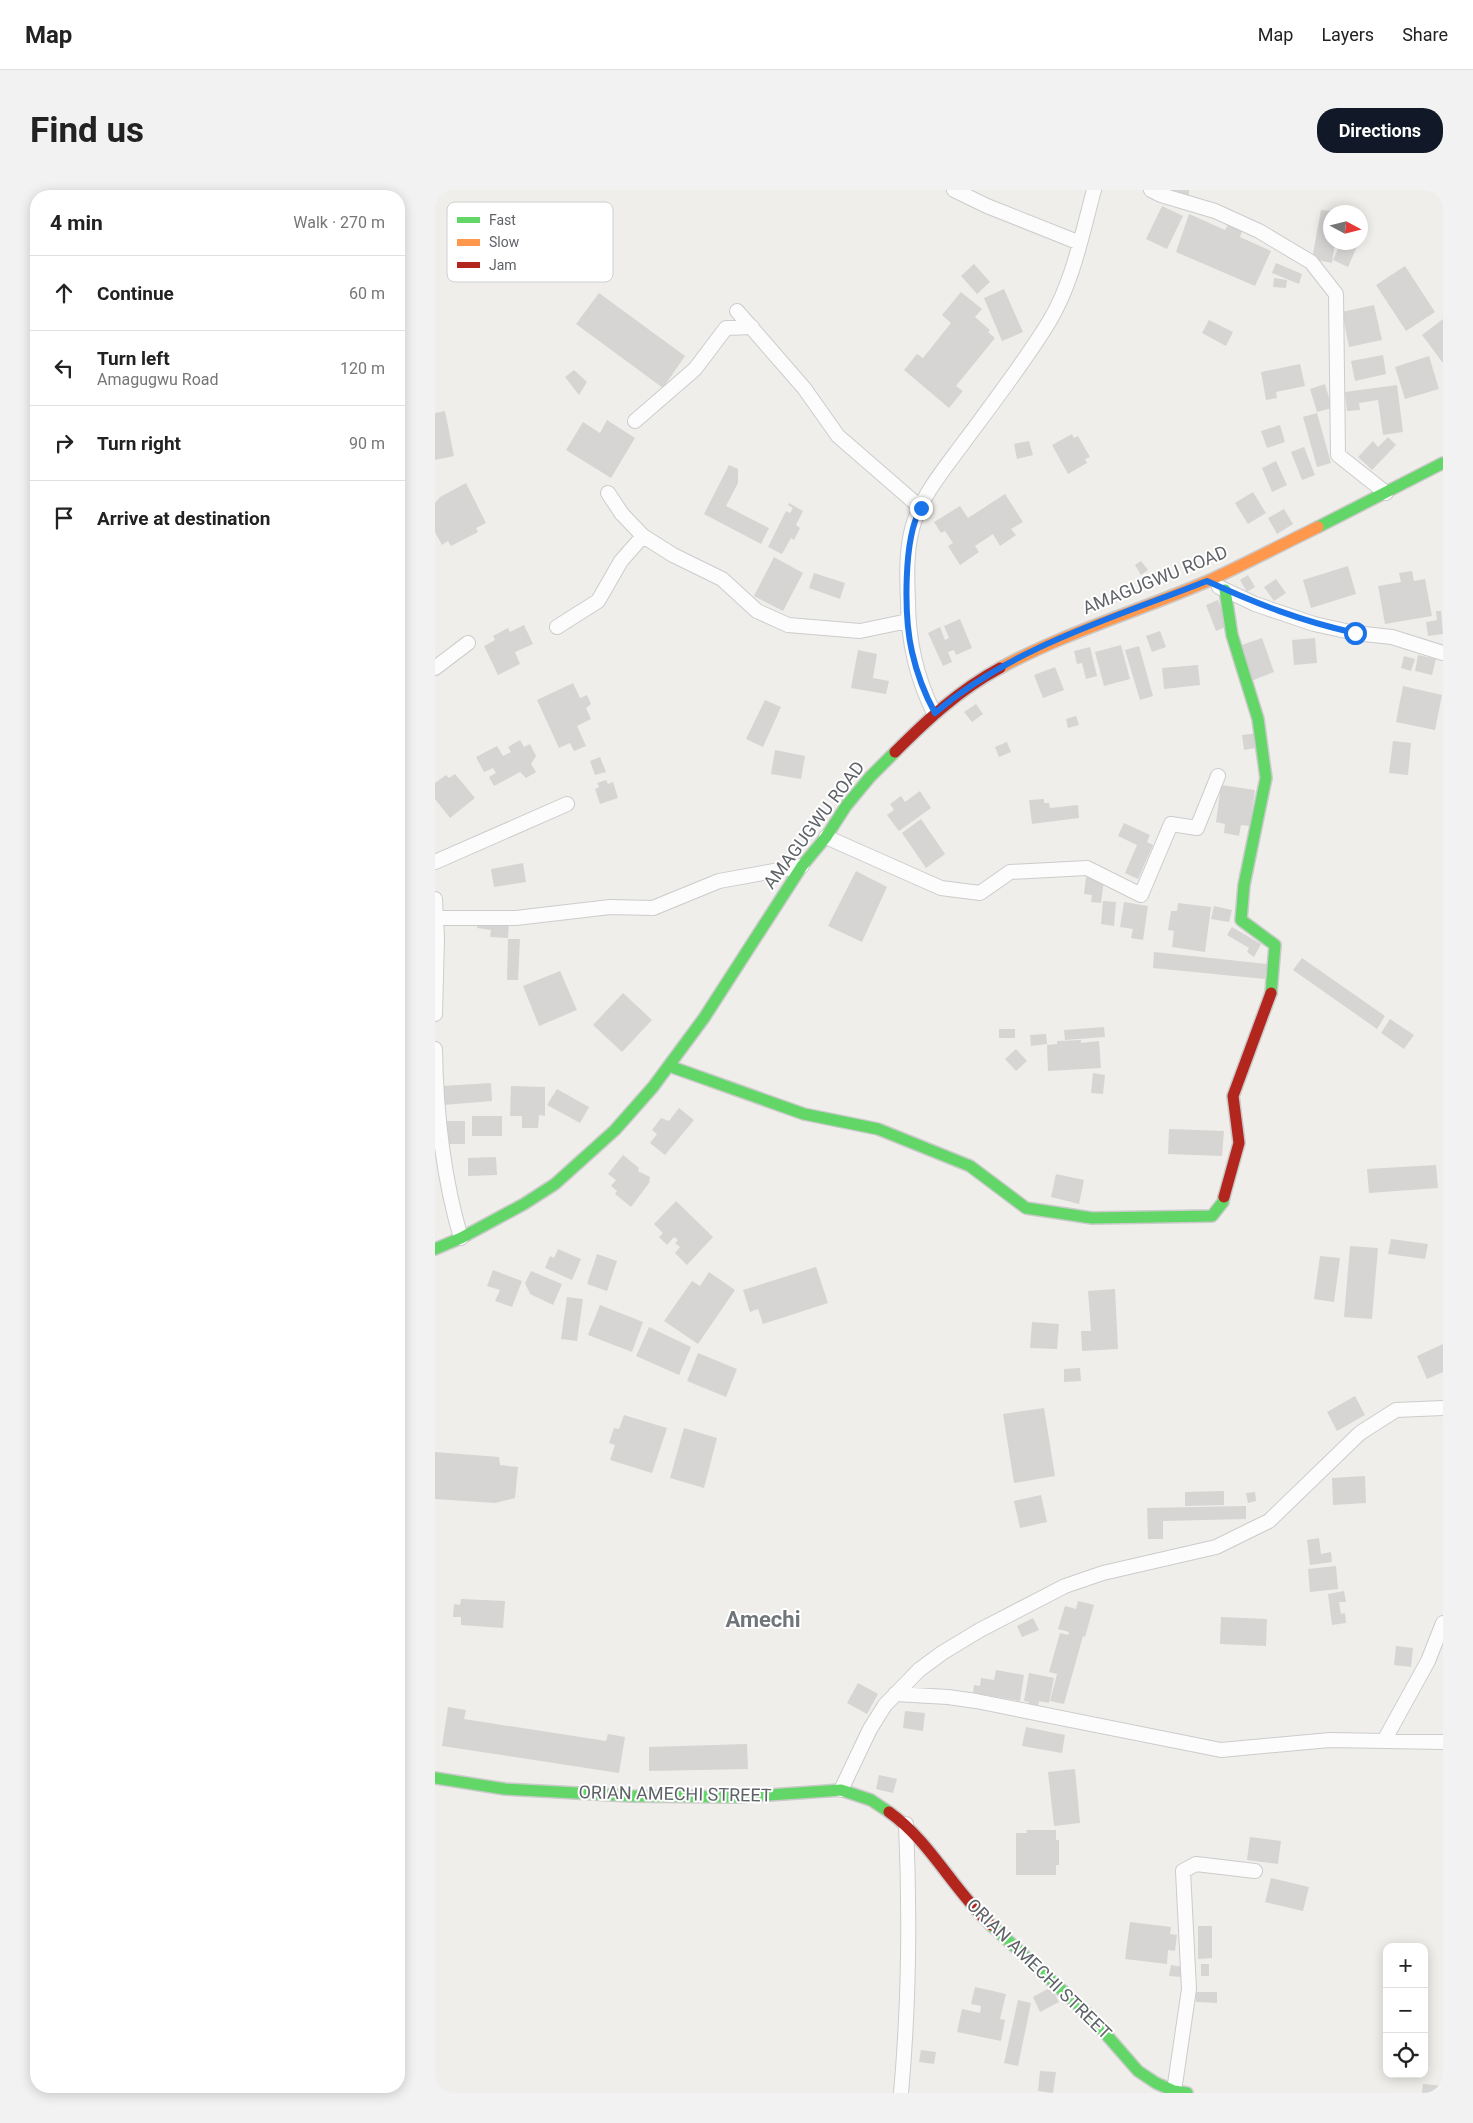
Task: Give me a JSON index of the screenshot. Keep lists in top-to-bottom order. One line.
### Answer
{"streets":{"street":["AMAGUGWU ROAD","ORIAN AMECHI STREET"]},"districts":["Amechi"],"legend":["Fast","Slow","Jam"],"north":"right","page":{"header":"Map","nav":["Map","Layers","Share"],"buttons":"Directions","title":"Find us","heading":["4 min","Walk · 270 m"],"list":[["Continue","60 m"],["Turn left","Amagugwu Road","120 m"],["Turn right","90 m"],"Arrive at destination"],"map_buttons":["+","−"]}}
